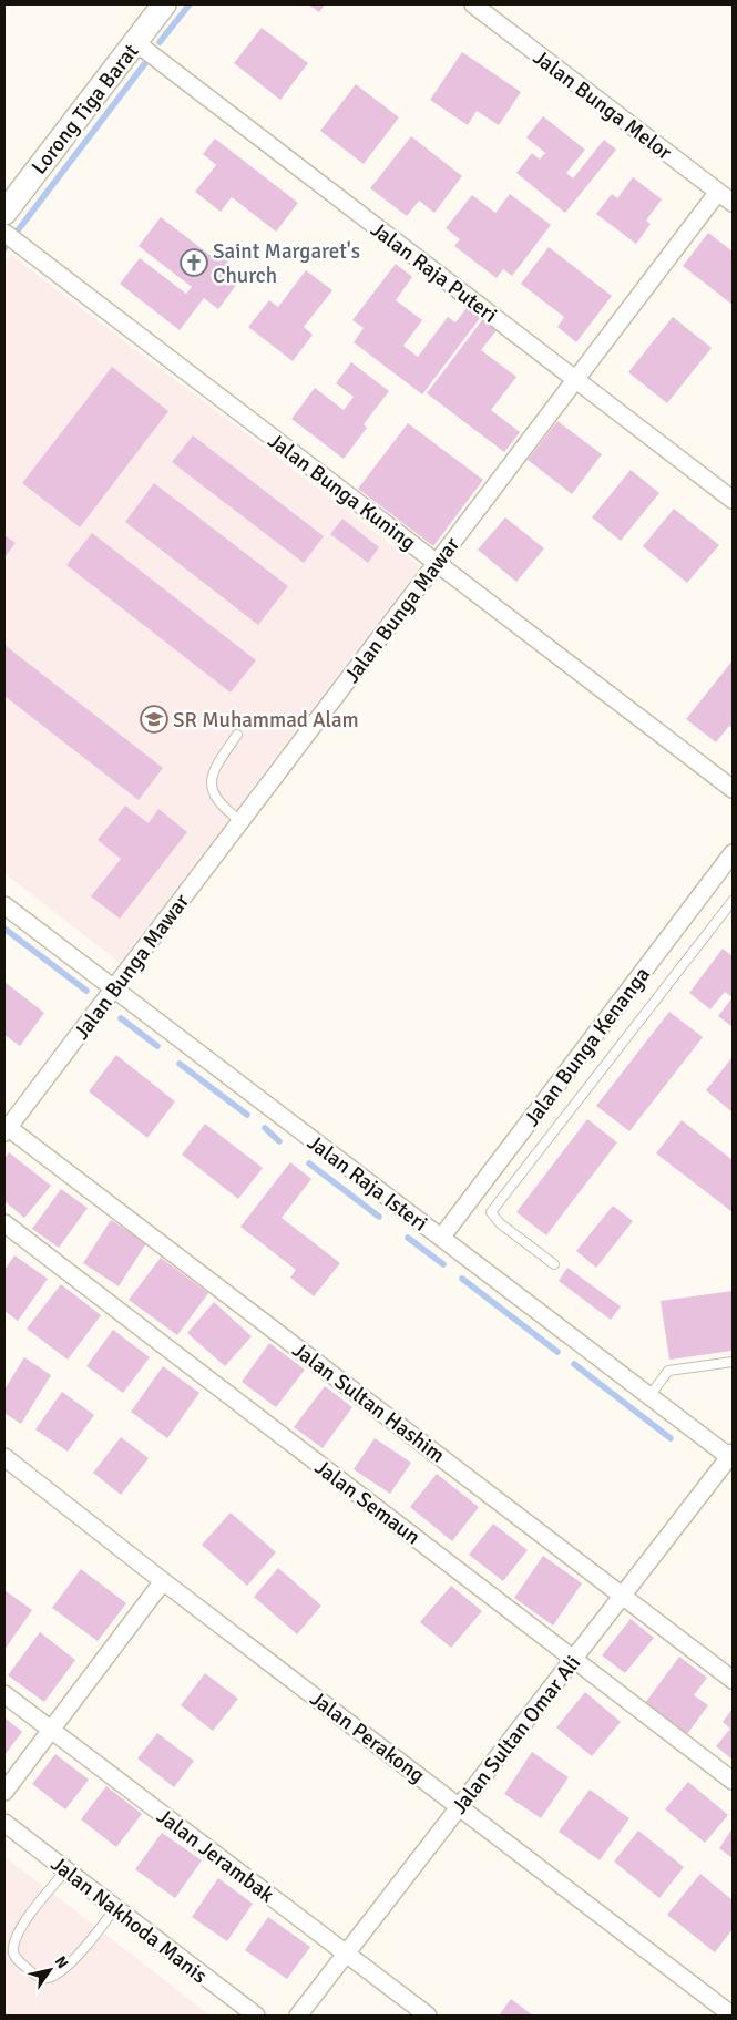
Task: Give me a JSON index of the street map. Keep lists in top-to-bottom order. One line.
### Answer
{"streets":{"main road":["Lorong Tiga Barat"],"street":["Jalan Bunga Melor","Jalan Raja Puteri","Jalan Bunga Kuning","Jalan Bunga Mawar","Jalan Bunga Kenanga","Jalan Raja Isteri","Jalan Sultan Hashim","Jalan Semaun","Jalan Sultan Omar Ali","Jalan Perakong","Jalan Jerambak","Jalan Nakhoda Manis"]},"crossings":[["Jalan Bunga Melor","Jalan Bunga Mawar"],["Lorong Tiga Barat","Jalan Raja Puteri"],["Jalan Raja Puteri","Jalan Bunga Mawar"],["Jalan Bunga Kuning","Jalan Bunga Mawar"],["Jalan Bunga Mawar","Jalan Raja Isteri"],["Jalan Bunga Mawar","Jalan Sultan Hashim"],["Jalan Bunga Kenanga","Jalan Raja Isteri"],["Jalan Raja Isteri","Jalan Sultan Omar Ali"],["Jalan Sultan Hashim","Jalan Sultan Omar Ali"],["Jalan Semaun","Jalan Sultan Omar Ali"],["Jalan Sultan Omar Ali","Jalan Perakong"],["Jalan Sultan Omar Ali","Jalan Jerambak"]],"places":{"church":["Saint Margaret's Church"],"school or university":["SR Muhammad Alam"]},"north":"top right"}
